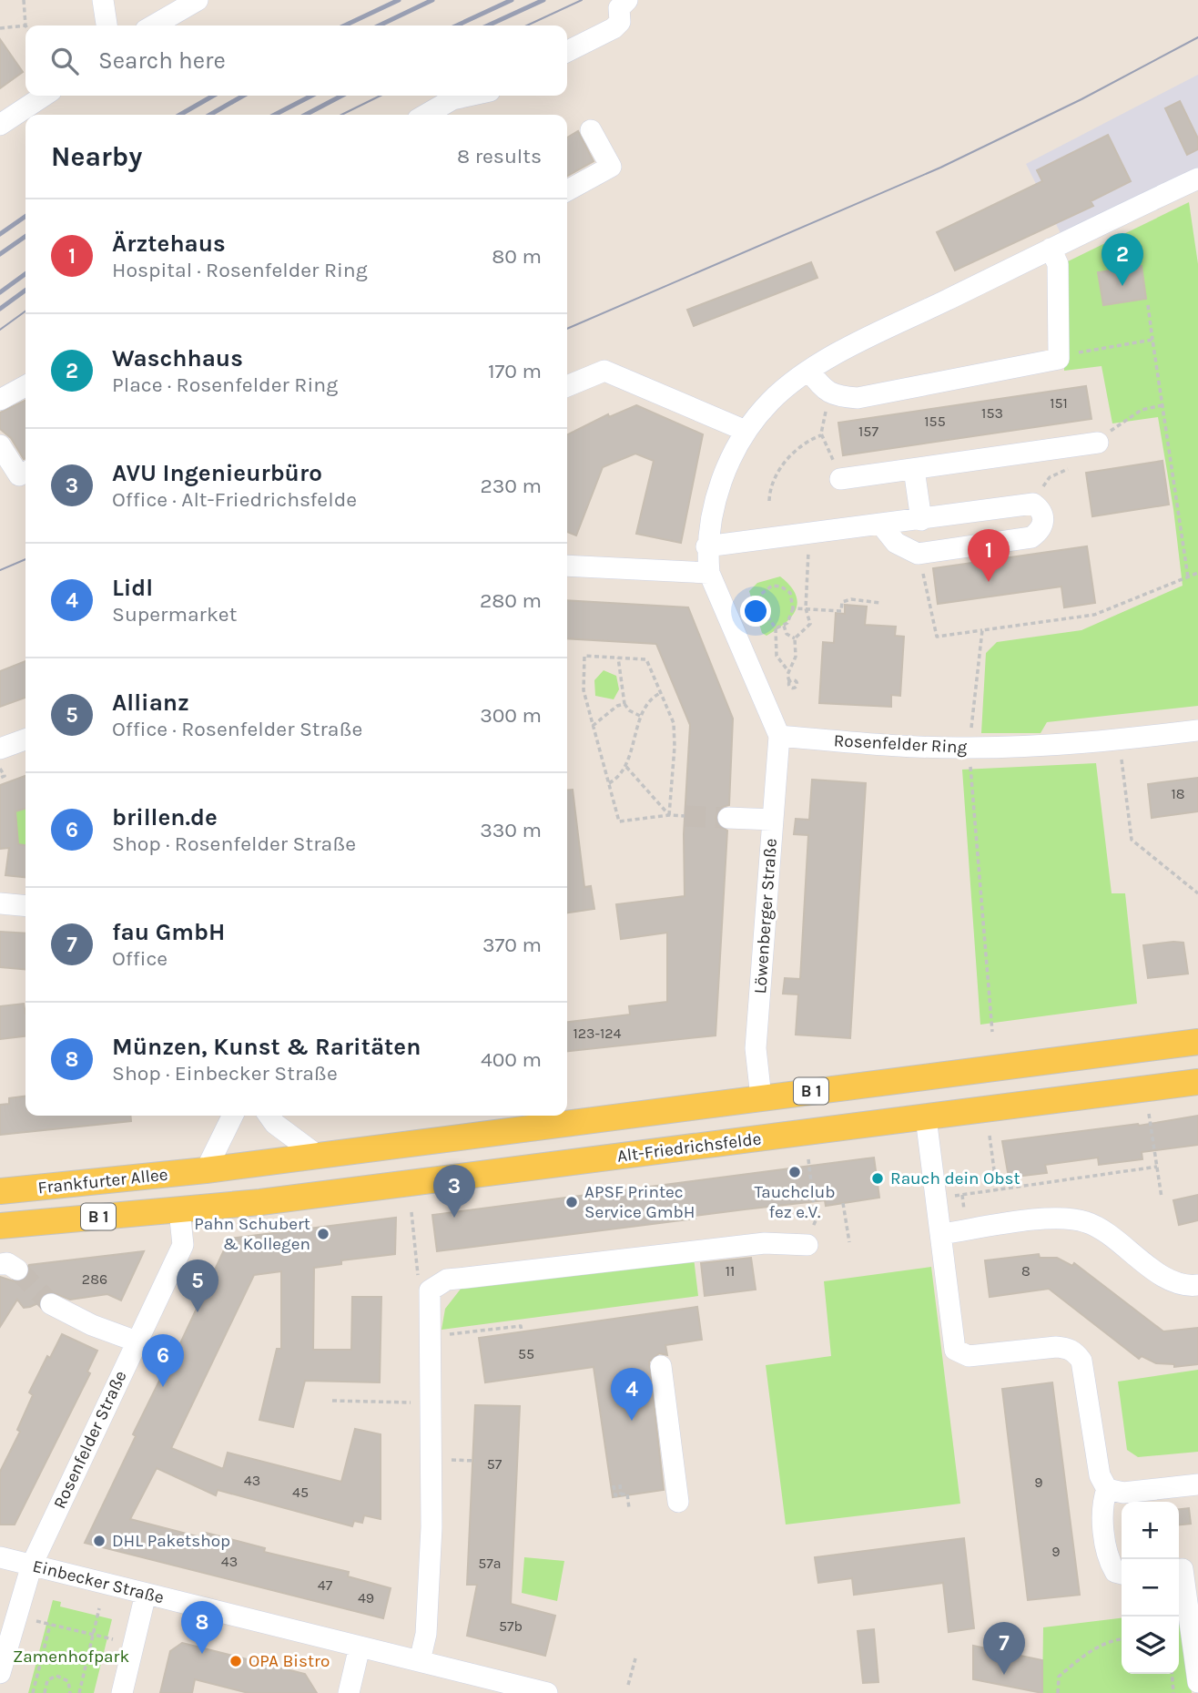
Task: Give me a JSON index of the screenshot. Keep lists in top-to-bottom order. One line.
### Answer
{"streets":{"main road":["B 1","Alt-Friedrichsfelde","Frankfurter Allee"],"street":["Rosenfelder Ring","Löwenberger Straße","Rosenfelder Straße","Einbecker Straße"]},"crossings":[["Rosenfelder Ring","Löwenberger Straße"],["Löwenberger Straße","B 1"],["B 1","Frankfurter Allee"],["Alt-Friedrichsfelde","Frankfurter Allee"],["Alt-Friedrichsfelde","Rosenfelder Straße"],["Frankfurter Allee","Rosenfelder Straße"],["Rosenfelder Straße","Einbecker Straße"]],"parks":["Zamenhofpark"],"places":["Tauchclub fez e.V.","Rauch dein Obst","APSF Printec Service GmbH","Pahn Schubert & Kollegen","DHL Paketshop","OPA Bistro"],"house_numbers":["151","153","155","157","18","123-124","11","8","286","55","57","43","9","45","9","43","57a","47","49","57b"],"page":{"search":"Search here","heading":["Nearby","8 results"],"list":[{"mark":"1","name":"Ärztehaus","note":"Hospital · Rosenfelder Ring","value":"80 m"},{"mark":"2","name":"Waschhaus","note":"Place · Rosenfelder Ring","value":"170 m"},{"mark":"3","name":"AVU Ingenieurbüro","note":"Office · Alt-Friedrichsfelde","value":"230 m"},{"mark":"4","name":"Lidl","note":"Supermarket","value":"280 m"},{"mark":"5","name":"Allianz","note":"Office · Rosenfelder Straße","value":"300 m"},{"mark":"6","name":"brillen.de","note":"Shop · Rosenfelder Straße","value":"330 m"},{"mark":"7","name":"fau GmbH","note":"Office","value":"370 m"},{"mark":"8","name":"Münzen, Kunst & Raritäten","note":"Shop · Einbecker Straße","value":"400 m"}],"pins":["2","1","3","5","6","4","8","7"],"map_buttons":["+","−"]}}
